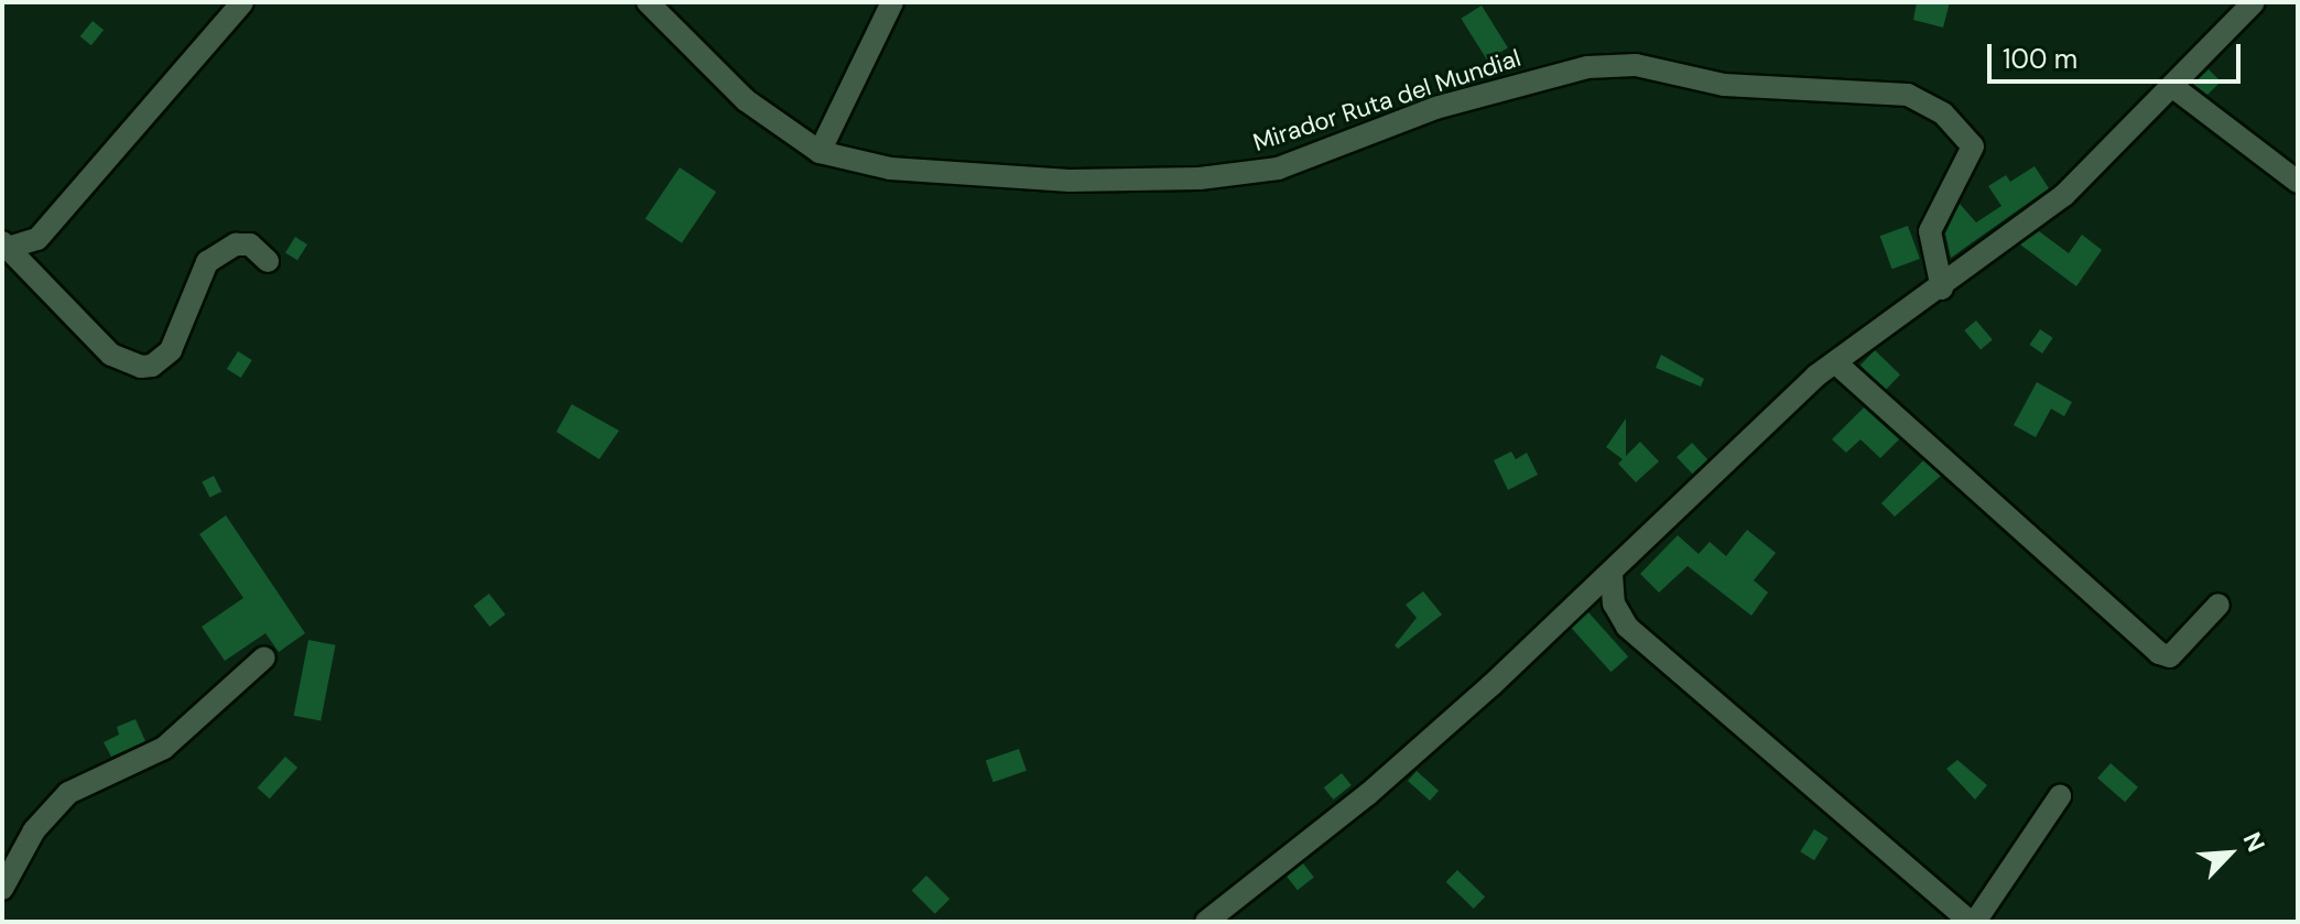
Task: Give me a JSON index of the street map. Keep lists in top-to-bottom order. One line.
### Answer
{"streets":{"street":["Mirador Ruta del Mundial"]},"scale_bar":"100 m","north":"top right"}
